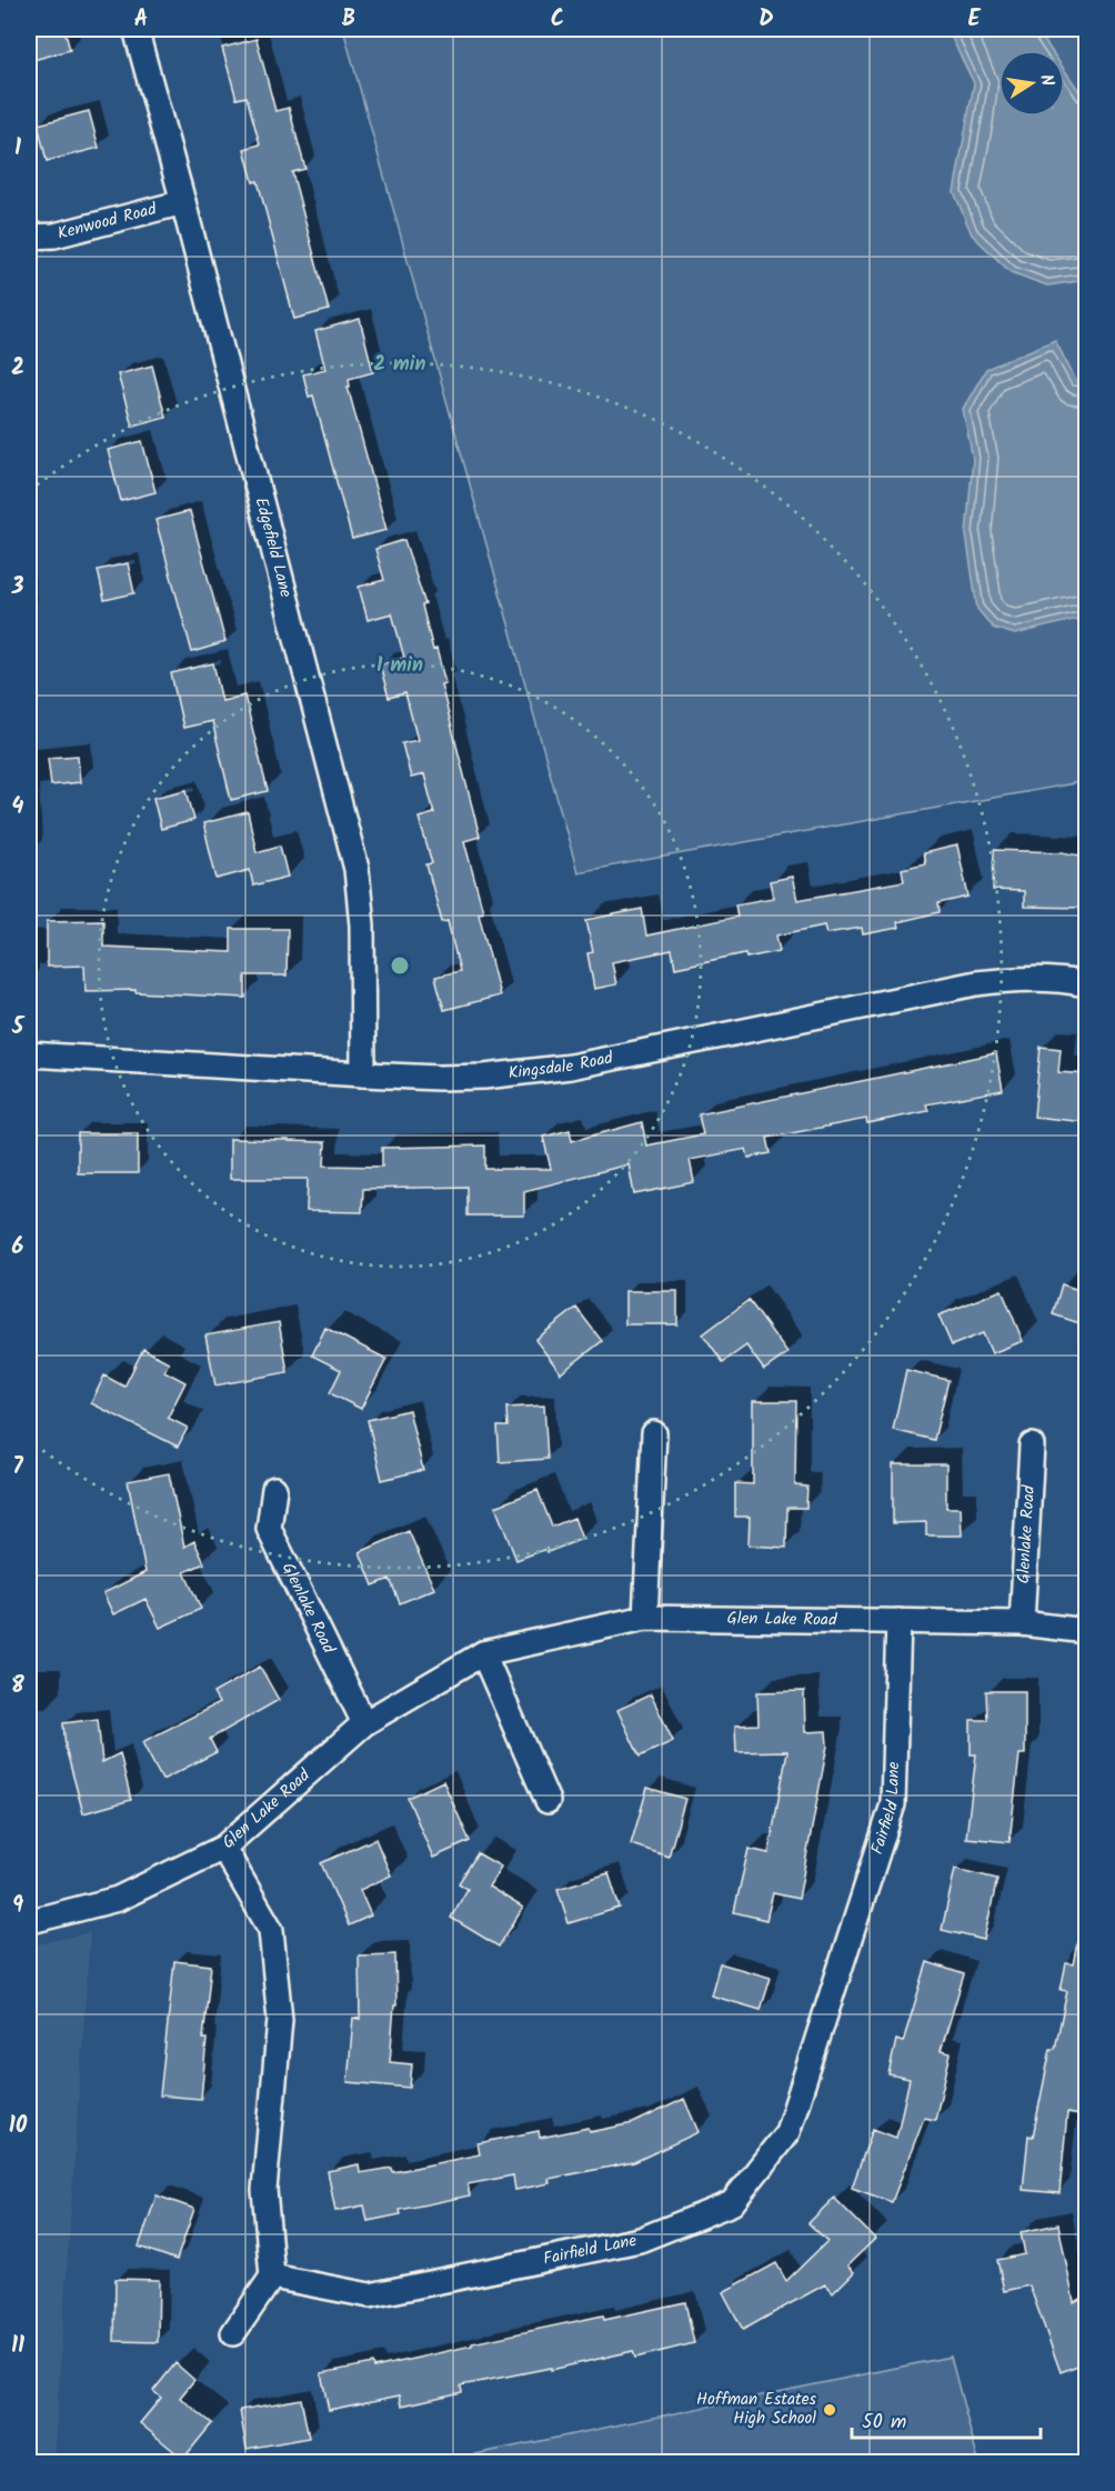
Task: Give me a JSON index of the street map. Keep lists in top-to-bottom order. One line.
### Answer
{"streets":{"street":["Kenwood Road","Edgefield Lane","Kingsdale Road","Glenlake Road","Glen Lake Road","Fairfield Lane"]},"crossings":[["Kenwood Road","Edgefield Lane"],["Edgefield Lane","Kingsdale Road"],["Glenlake Road","Glen Lake Road"],["Glen Lake Road","Fairfield Lane"]],"places":["Hoffman Estates High School"],"scale_bar":"50 m","north":"right","grid":{"columns":["A","B","C","D","E"],"rows":["1","2","3","4","5","6","7","8","9","10","11"]},"rings":["2 min","1 min"]}
